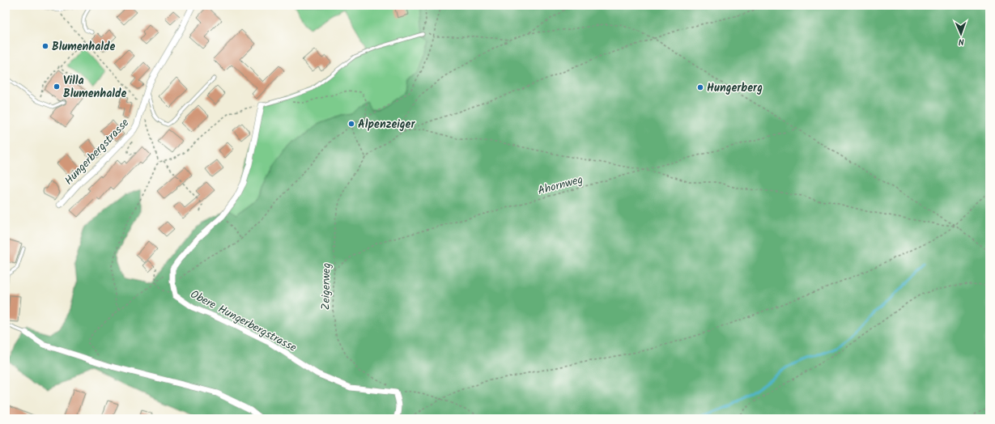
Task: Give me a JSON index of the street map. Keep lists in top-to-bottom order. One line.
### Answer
{"streets":{"street":["Hungerbergstrasse","Obere Hungerbergstrasse"],"path":["Ahornweg","Zeigerweg"]},"crossings":[["Ahornweg","Zeigerweg"],["Zeigerweg","Obere Hungerbergstrasse"]],"places":["Blumenhalde","Villa Blumenhalde","Hungerberg","Alpenzeiger"],"north":"bottom"}
